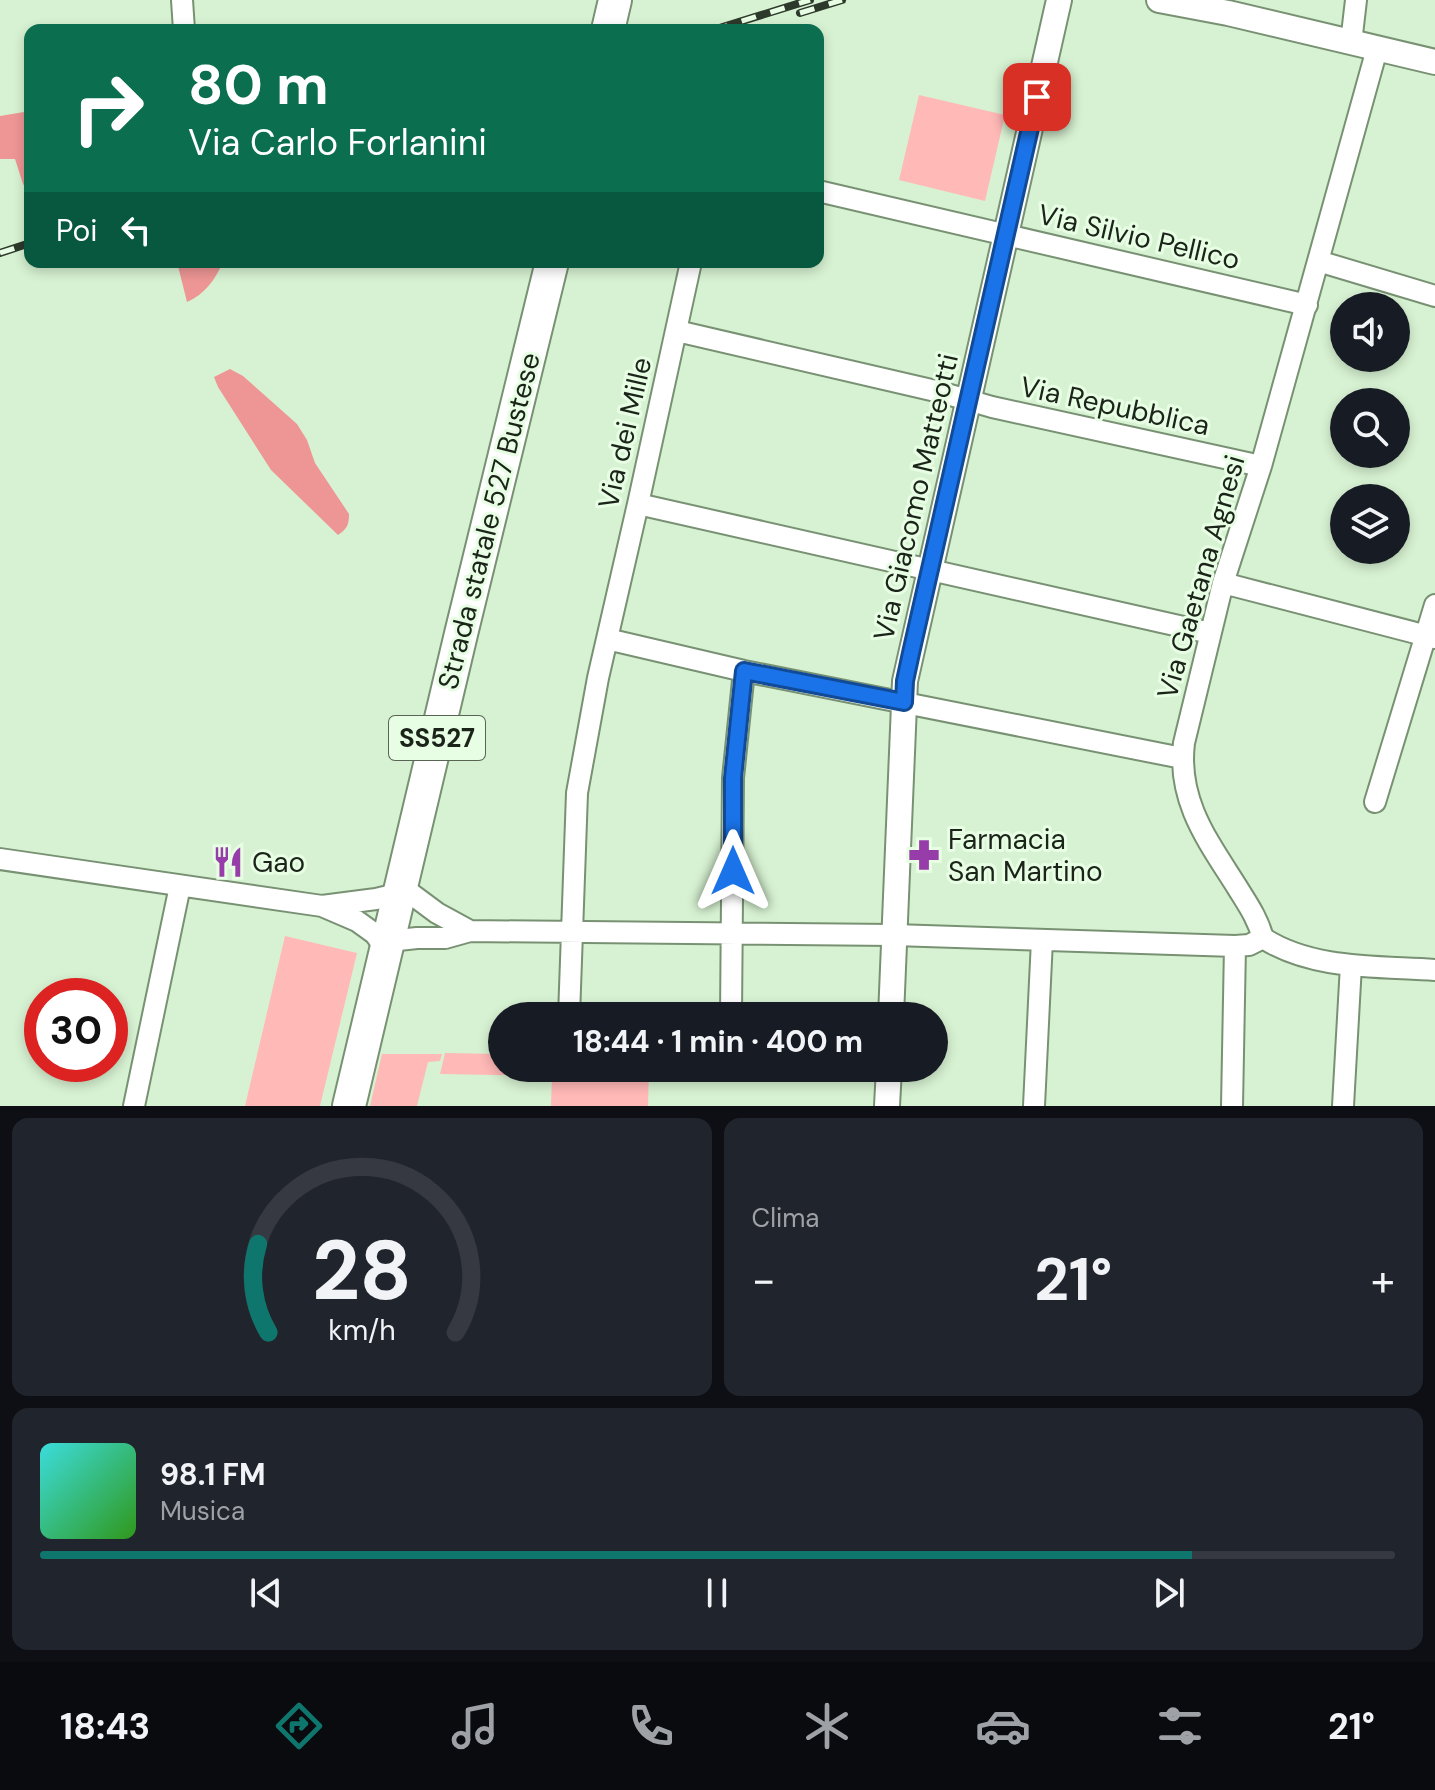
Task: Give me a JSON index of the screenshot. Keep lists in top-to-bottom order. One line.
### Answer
{"streets":{"main road":["Strada statale 527 Bustese","SS527"],"street":["Via Silvio Pellico","Via Repubblica","Via dei Mille","Via Giacomo Matteotti","Via Gaetana Agnesi"]},"crossings":[["Via Silvio Pellico","Via Giacomo Matteotti"],["Via Silvio Pellico","Via Gaetana Agnesi"],["Via Repubblica","Via dei Mille"],["Via Repubblica","Via Giacomo Matteotti"],["Via Repubblica","Via Gaetana Agnesi"]],"places":{"pharmacy":["Farmacia San Martino"],"restaurant":["Gao"]},"page":{"turn":["80 m","Via Carlo Forlanini"],"then":"Poi","limit":"30","trip":"18:44 · 1 min · 400 m","tile":"Clima","heat":["−","21°","+"],"song":["98.1 FM","Musica"],"tabs":["18:43","21°"],"gauge":["28","km/h"]}}
